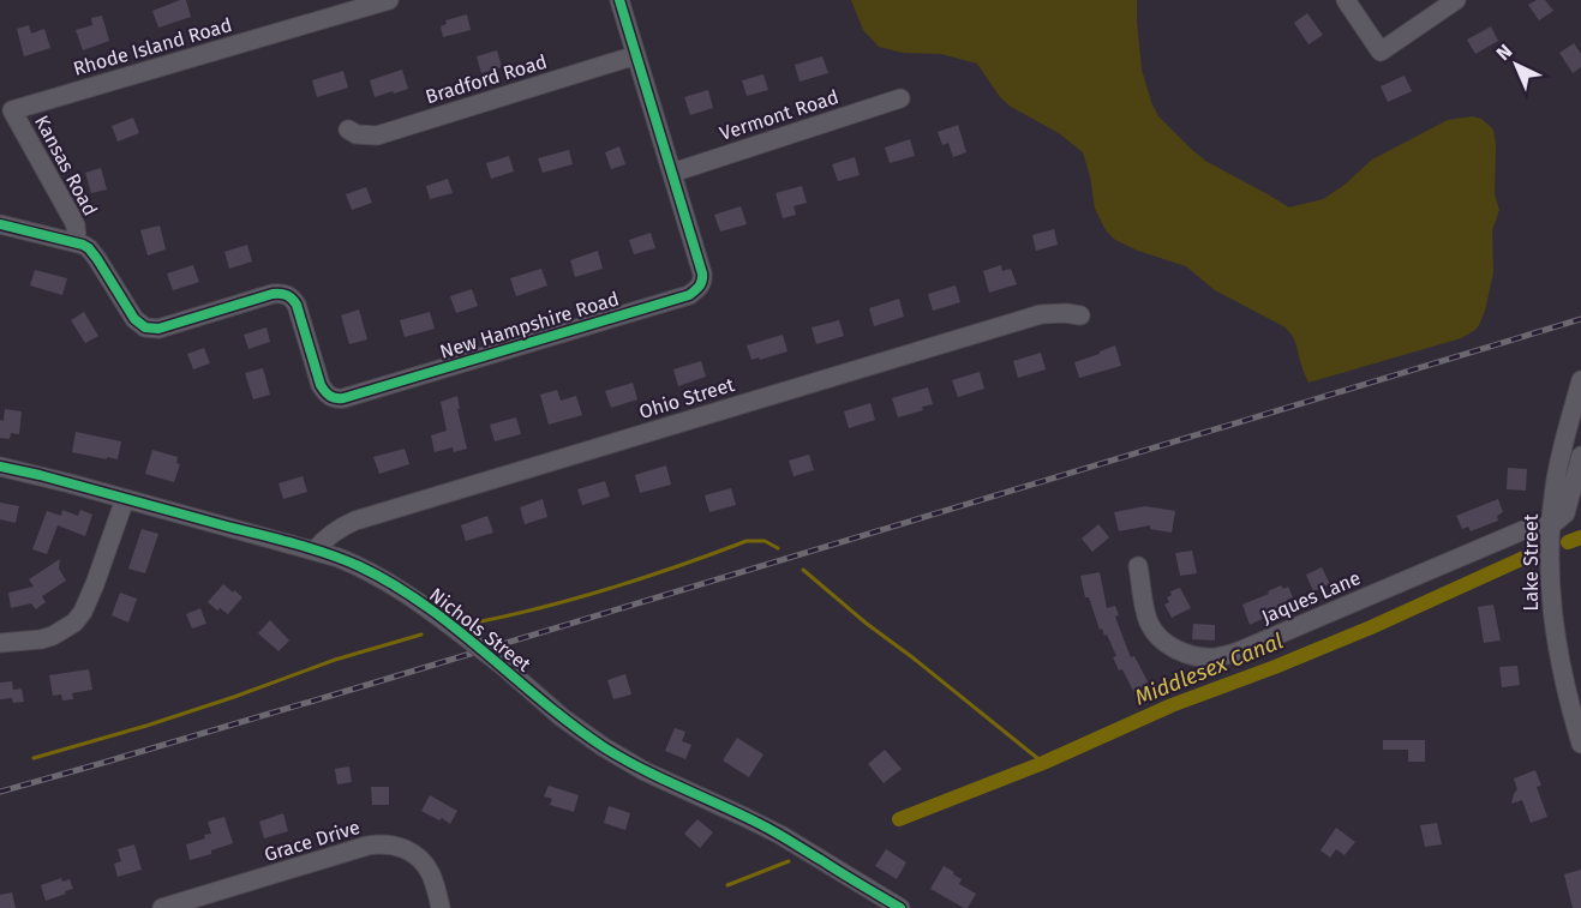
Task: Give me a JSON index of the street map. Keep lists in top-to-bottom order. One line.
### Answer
{"streets":{"street":["Rhode Island Road","Bradford Road","Vermont Road","Kansas Road","New Hampshire Road","Ohio Street","Lake Street","Jaques Lane","Nichols Street","Grace Drive"]},"crossings":[["Rhode Island Road","Kansas Road"],["Bradford Road","New Hampshire Road"],["Vermont Road","New Hampshire Road"],["Kansas Road","New Hampshire Road"],["Ohio Street","Nichols Street"],["Lake Street","Jaques Lane"]],"water":["Middlesex Canal"],"north":"top left"}
